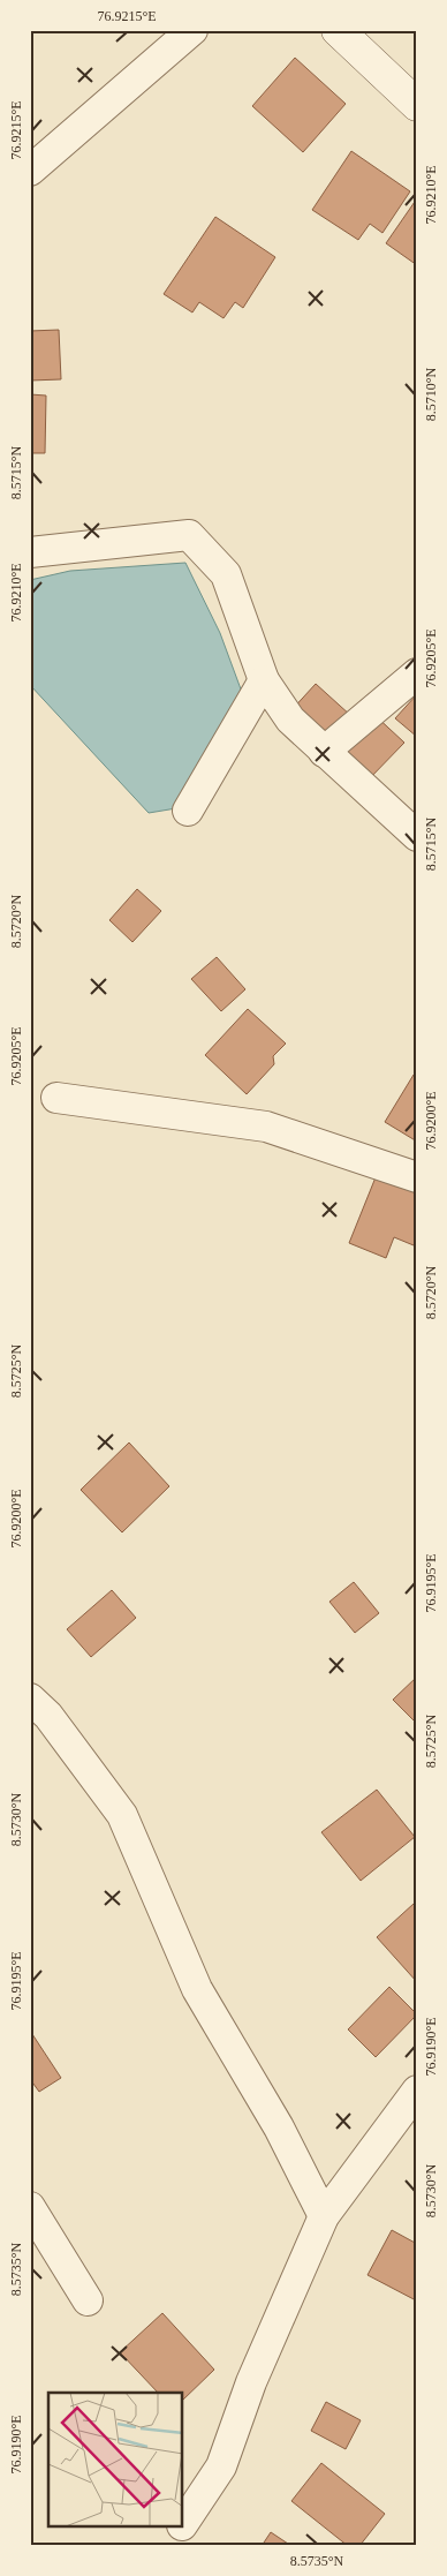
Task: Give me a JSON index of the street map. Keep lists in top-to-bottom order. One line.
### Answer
{"coordinates":["76.9215°E","76.9210°E","8.5710°N","8.5715°N","76.9205°E","8.5720°N","76.9200°E","8.5725°N","76.9195°E","8.5730°N","76.9190°E","8.5735°N"]}
